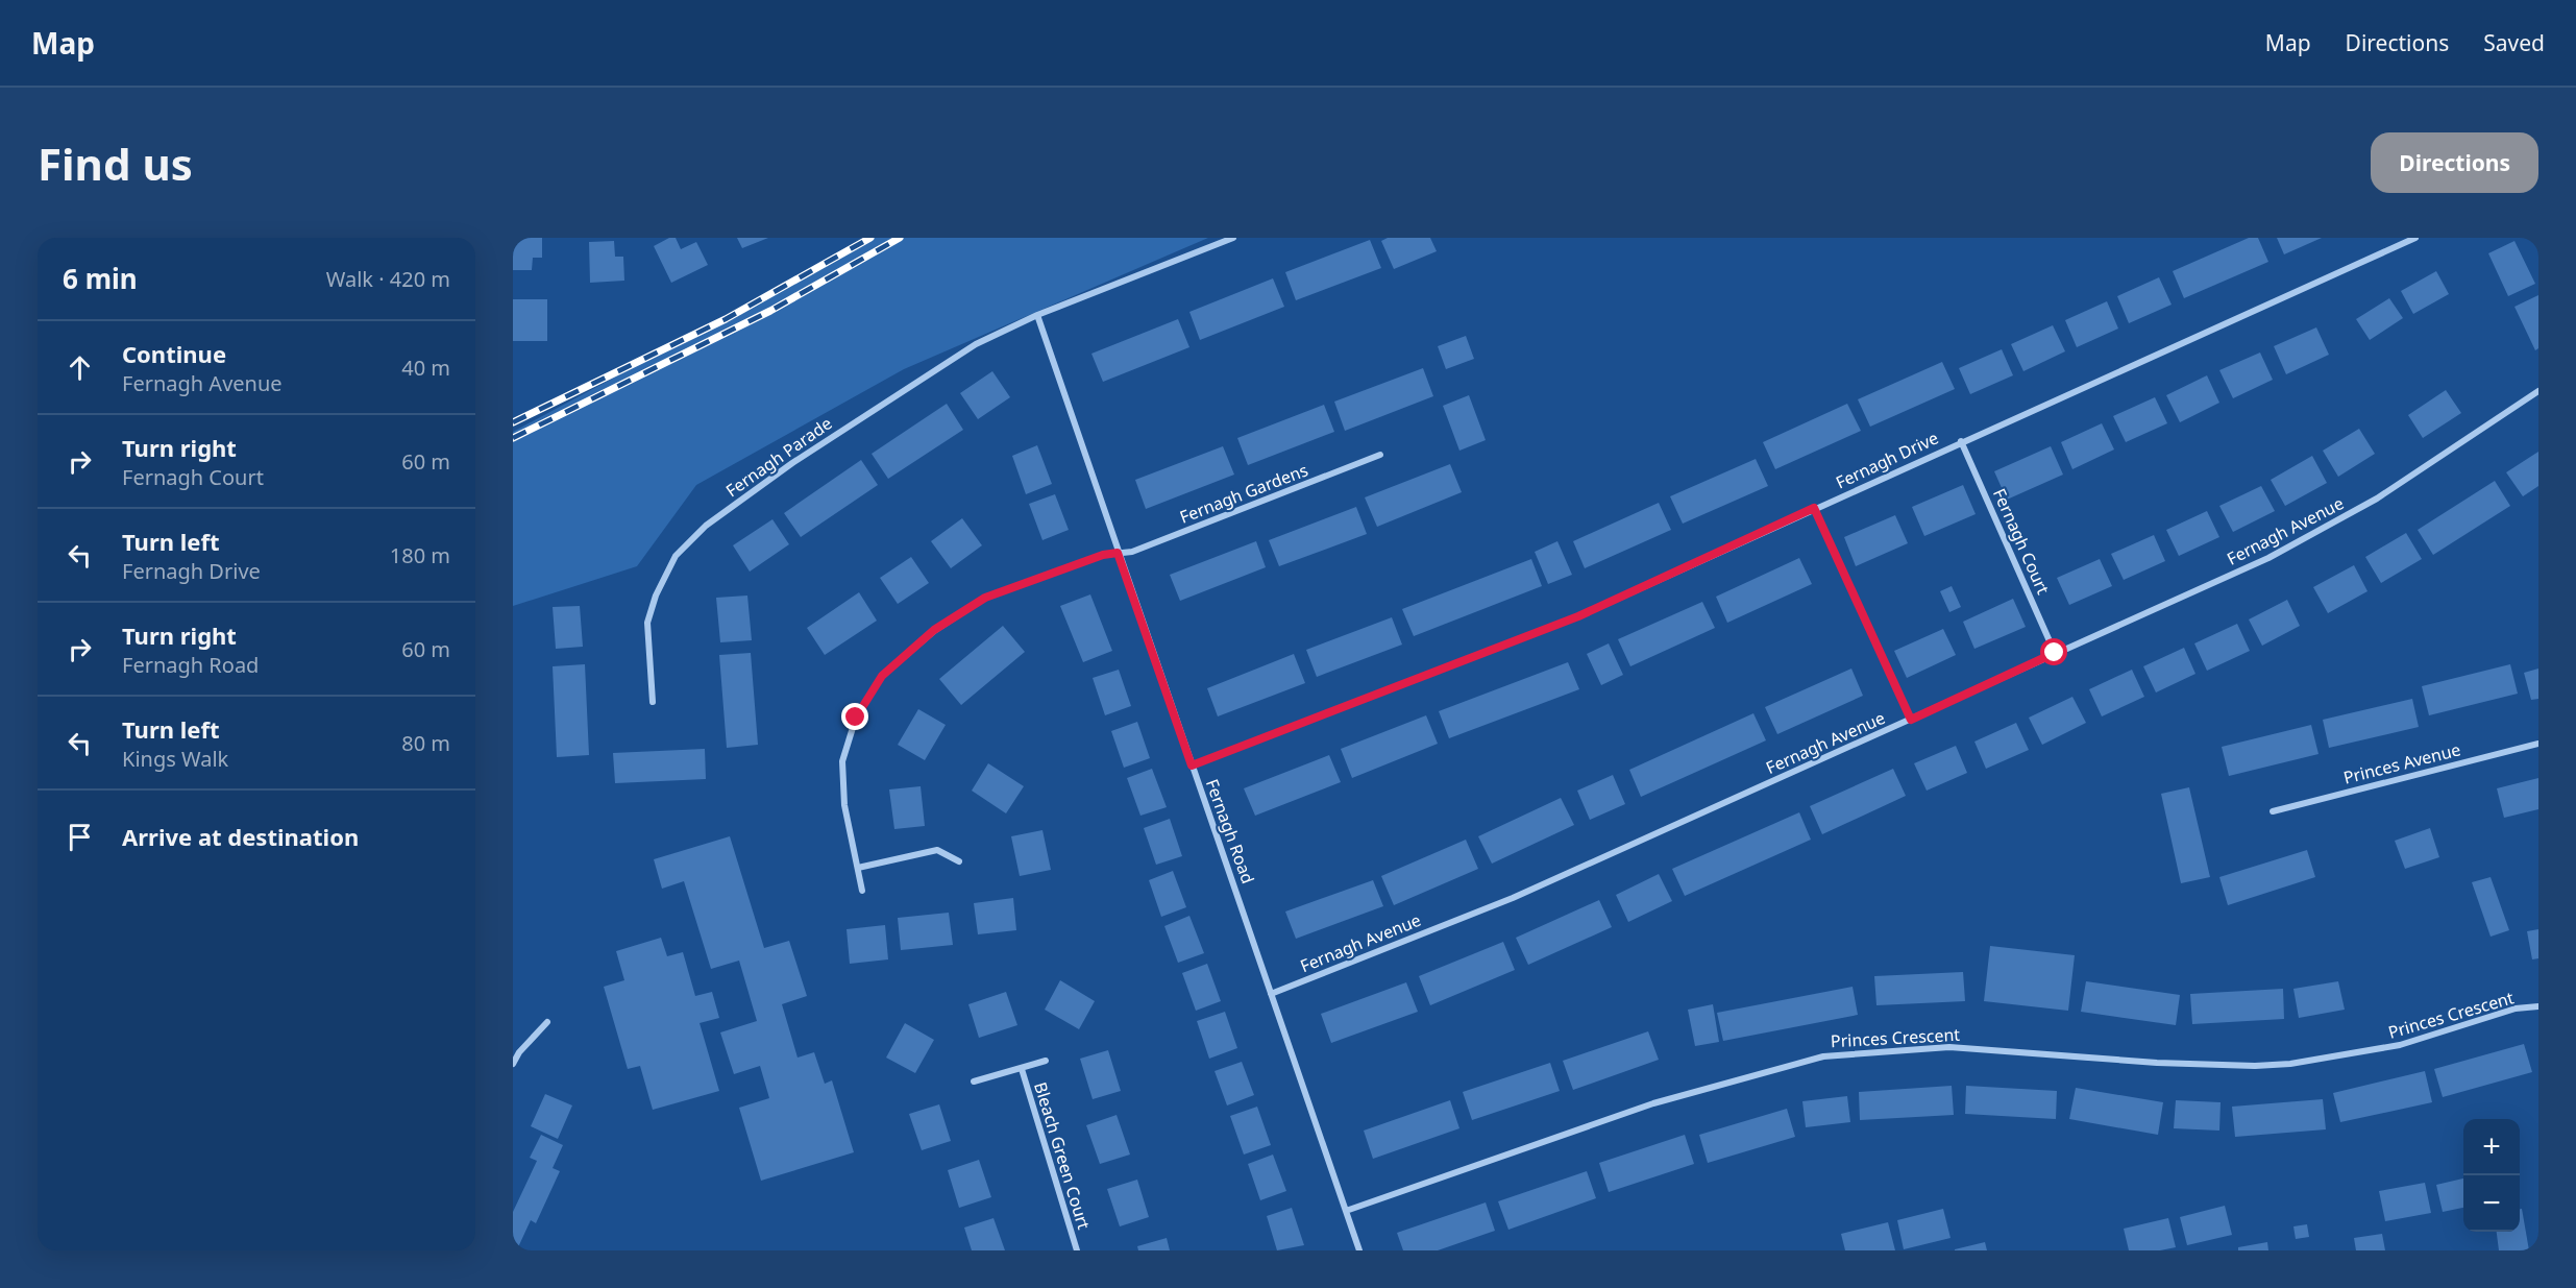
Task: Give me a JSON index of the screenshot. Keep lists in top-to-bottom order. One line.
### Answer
{"streets":{"street":["Fernagh Parade","Fernagh Drive","Fernagh Gardens","Fernagh Avenue","Fernagh Court","Princes Avenue","Fernagh Road","Princes Crescent","Bleach Green Court"]},"crossings":[["Fernagh Parade","Fernagh Road"],["Fernagh Drive","Fernagh Court"],["Fernagh Drive","Fernagh Road"],["Fernagh Gardens","Fernagh Road"],["Fernagh Avenue","Fernagh Court"],["Fernagh Avenue","Fernagh Road"],["Fernagh Road","Princes Crescent"]],"page":{"header":"Map","nav":["Map","Directions","Saved"],"buttons":"Directions","title":"Find us","heading":["6 min","Walk · 420 m"],"list":[["Continue","Fernagh Avenue","40 m"],["Turn right","Fernagh Court","60 m"],["Turn left","Fernagh Drive","180 m"],["Turn right","Fernagh Road","60 m"],["Turn left","Kings Walk","80 m"],"Arrive at destination"],"map_buttons":["+","−"]}}
